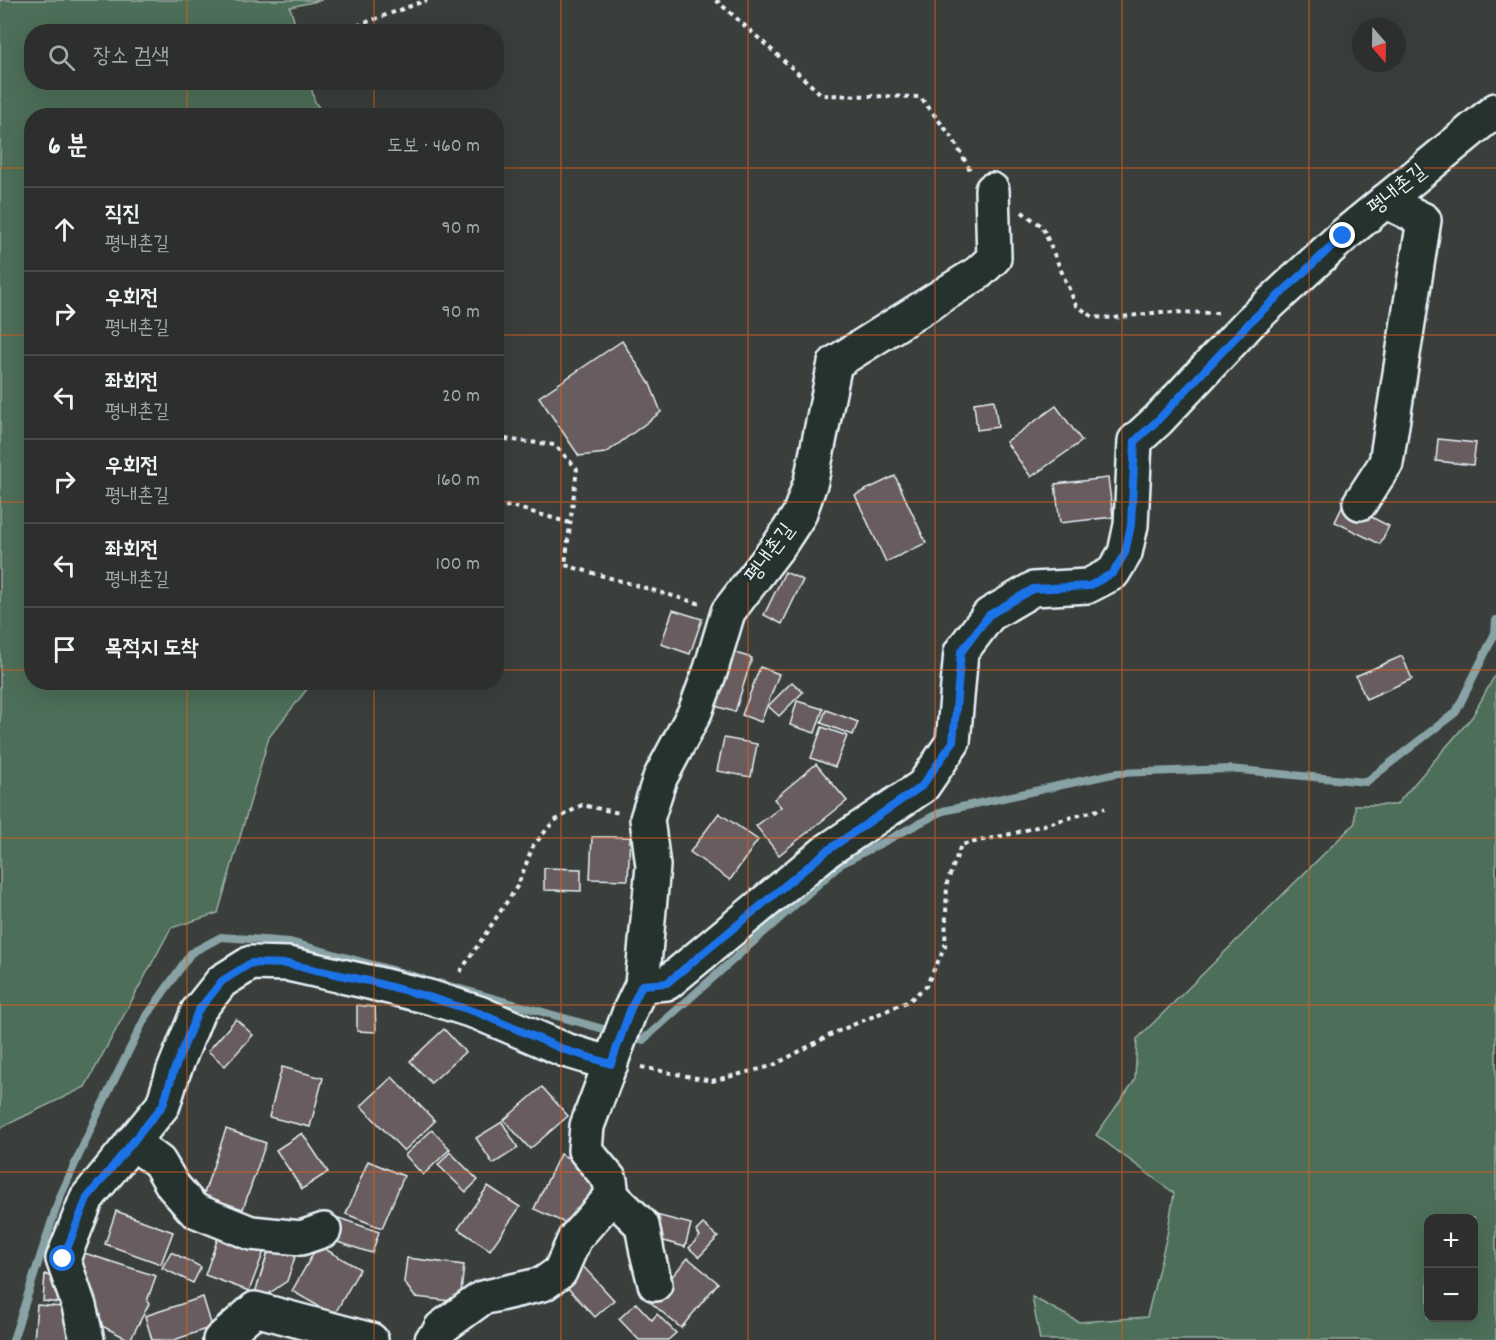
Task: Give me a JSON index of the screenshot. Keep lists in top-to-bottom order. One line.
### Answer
{"streets":{"street":["평내촌길"]},"north":"bottom","page":{"search":"장소 검색","heading":["6 분","도보 · 460 m"],"list":[["직진","평내촌길","90 m"],["우회전","평내촌길","90 m"],["좌회전","평내촌길","20 m"],["우회전","평내촌길","160 m"],["좌회전","평내촌길","100 m"],"목적지 도착"],"map_buttons":["+","−"]}}
